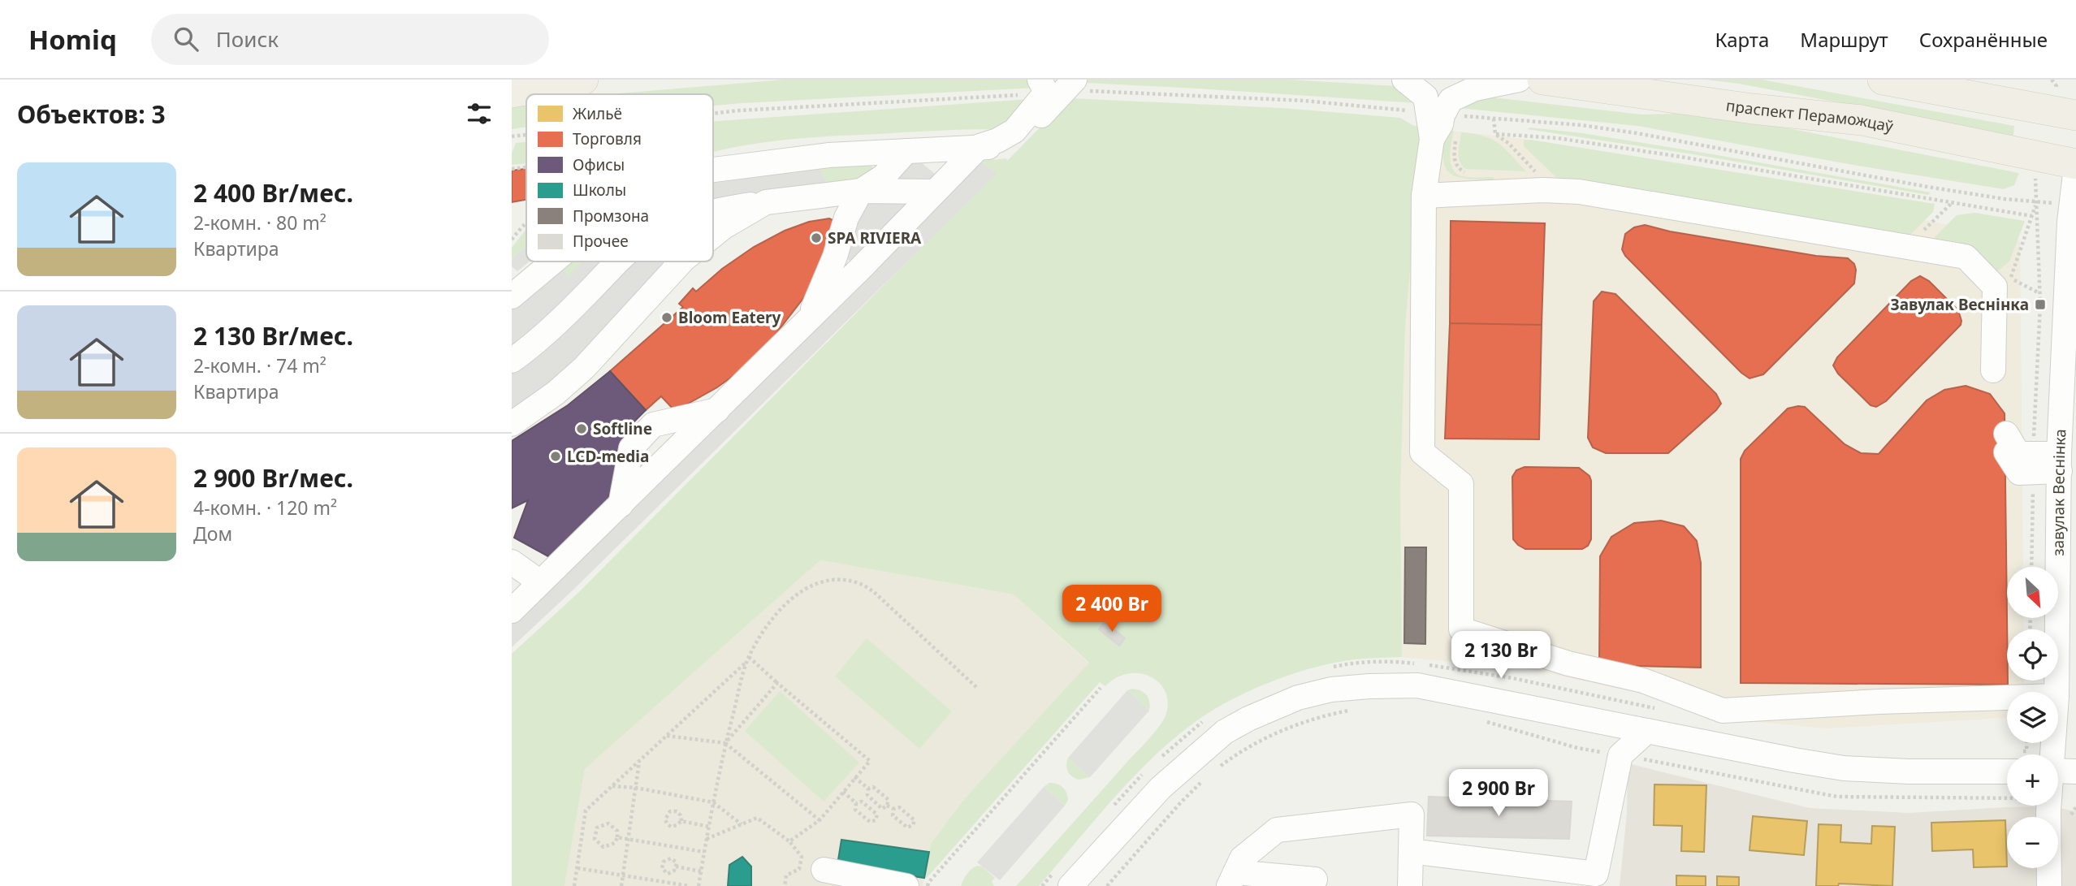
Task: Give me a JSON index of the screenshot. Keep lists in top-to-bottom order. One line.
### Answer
{"streets":{"main road":["праспект Пераможцаў"],"street":["завулак Веснінка"]},"crossings":[["праспект Пераможцаў","завулак Веснінка"]],"places":{"other":["SPA RIVIERA","Bloom Eatery","Softline","LCD-media"],"transit":["Завулак Веснінка"]},"legend":["Жильё","Торговля","Офисы","Школы","Промзона","Прочее"],"north":"bottom right","page":{"header":"Homiq","search":"Поиск","nav":["Карта","Маршрут","Сохранённые"],"heading":"Объектов: 3","list":[{"name":"2 400 Br/мес.","note":"2-комн. · 80 m² · Квартира"},{"name":"2 130 Br/мес.","note":"2-комн. · 74 m² · Квартира"},{"name":"2 900 Br/мес.","note":"4-комн. · 120 m² · Дом"}],"map_buttons":["+","−"],"price":["2 400 Br","2 130 Br","2 900 Br"]}}
